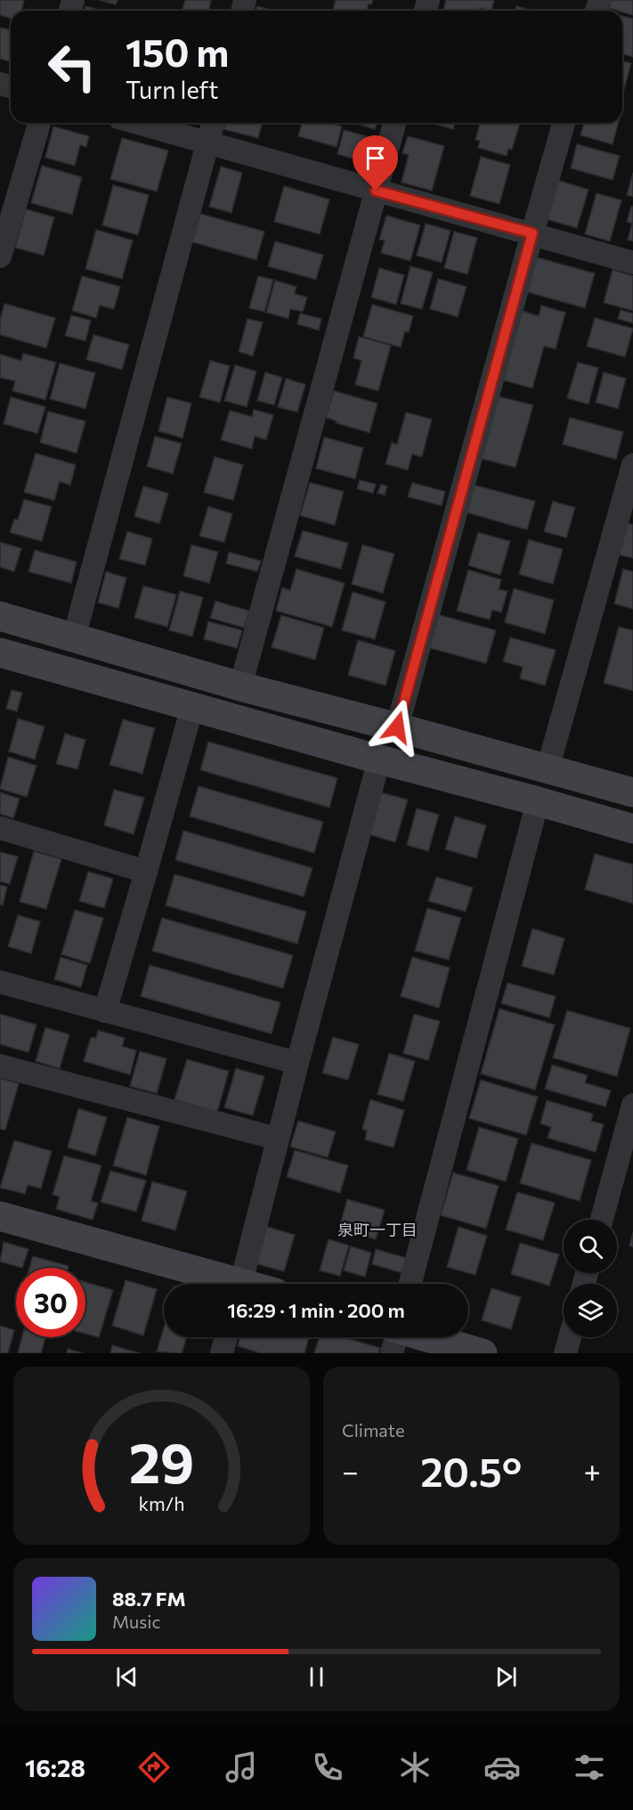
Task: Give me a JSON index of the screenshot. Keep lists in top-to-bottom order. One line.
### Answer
{"districts":["泉町一丁目"],"page":{"turn":["150 m","Turn left"],"limit":"30","trip":"16:29 · 1 min · 200 m","tile":"Climate","heat":["−","20.5°","+"],"song":["88.7 FM","Music"],"tabs":"16:28","gauge":["29","km/h"]}}
